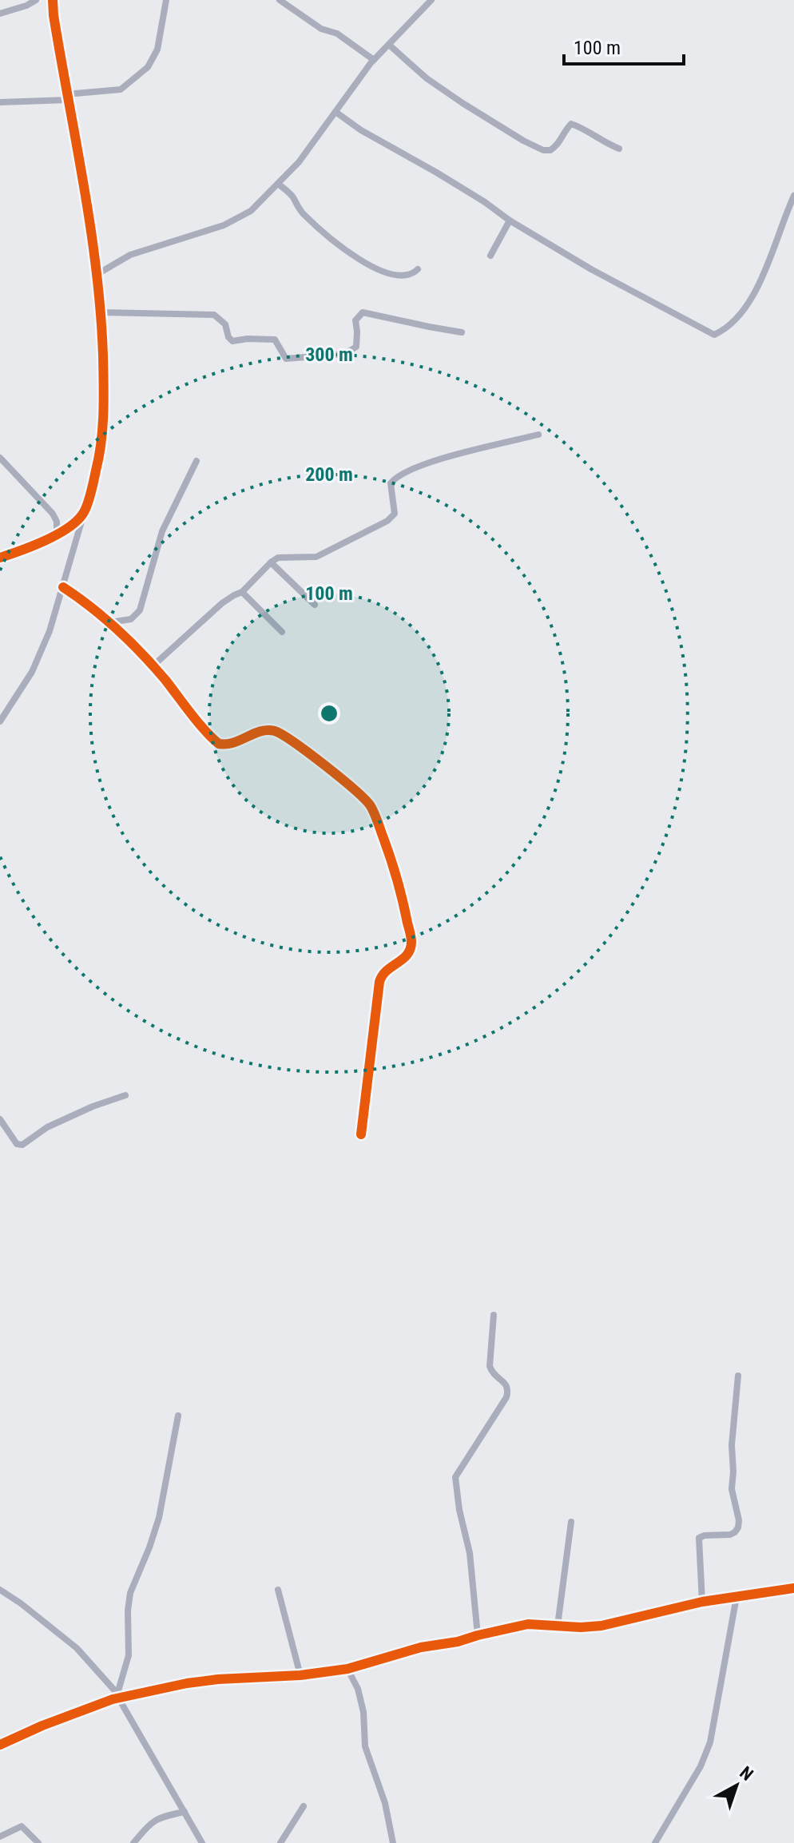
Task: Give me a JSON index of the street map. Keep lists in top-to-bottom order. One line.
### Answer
{"scale_bar":"100 m","north":"top right","rings":["300 m","200 m","100 m"]}
